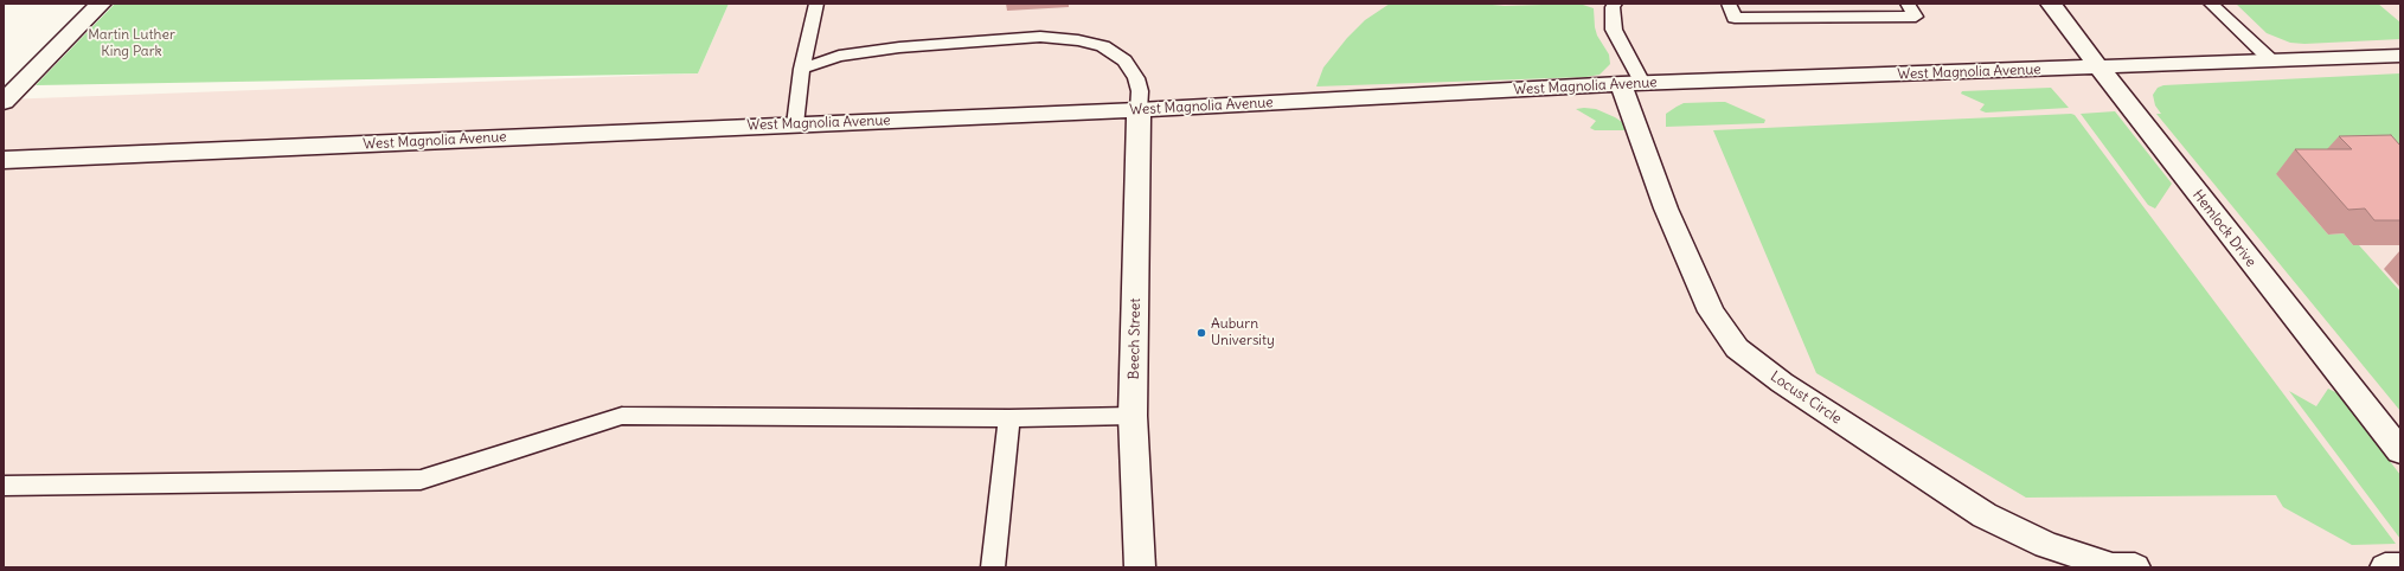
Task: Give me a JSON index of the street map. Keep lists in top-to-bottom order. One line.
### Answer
{"streets":{"street":["West Magnolia Avenue","Hemlock Drive","Beech Street","Locust Circle"]},"crossings":[["West Magnolia Avenue","Hemlock Drive"],["West Magnolia Avenue","Beech Street"],["West Magnolia Avenue","Locust Circle"]],"parks":["Martin Luther King Park"],"places":["Auburn University"]}
